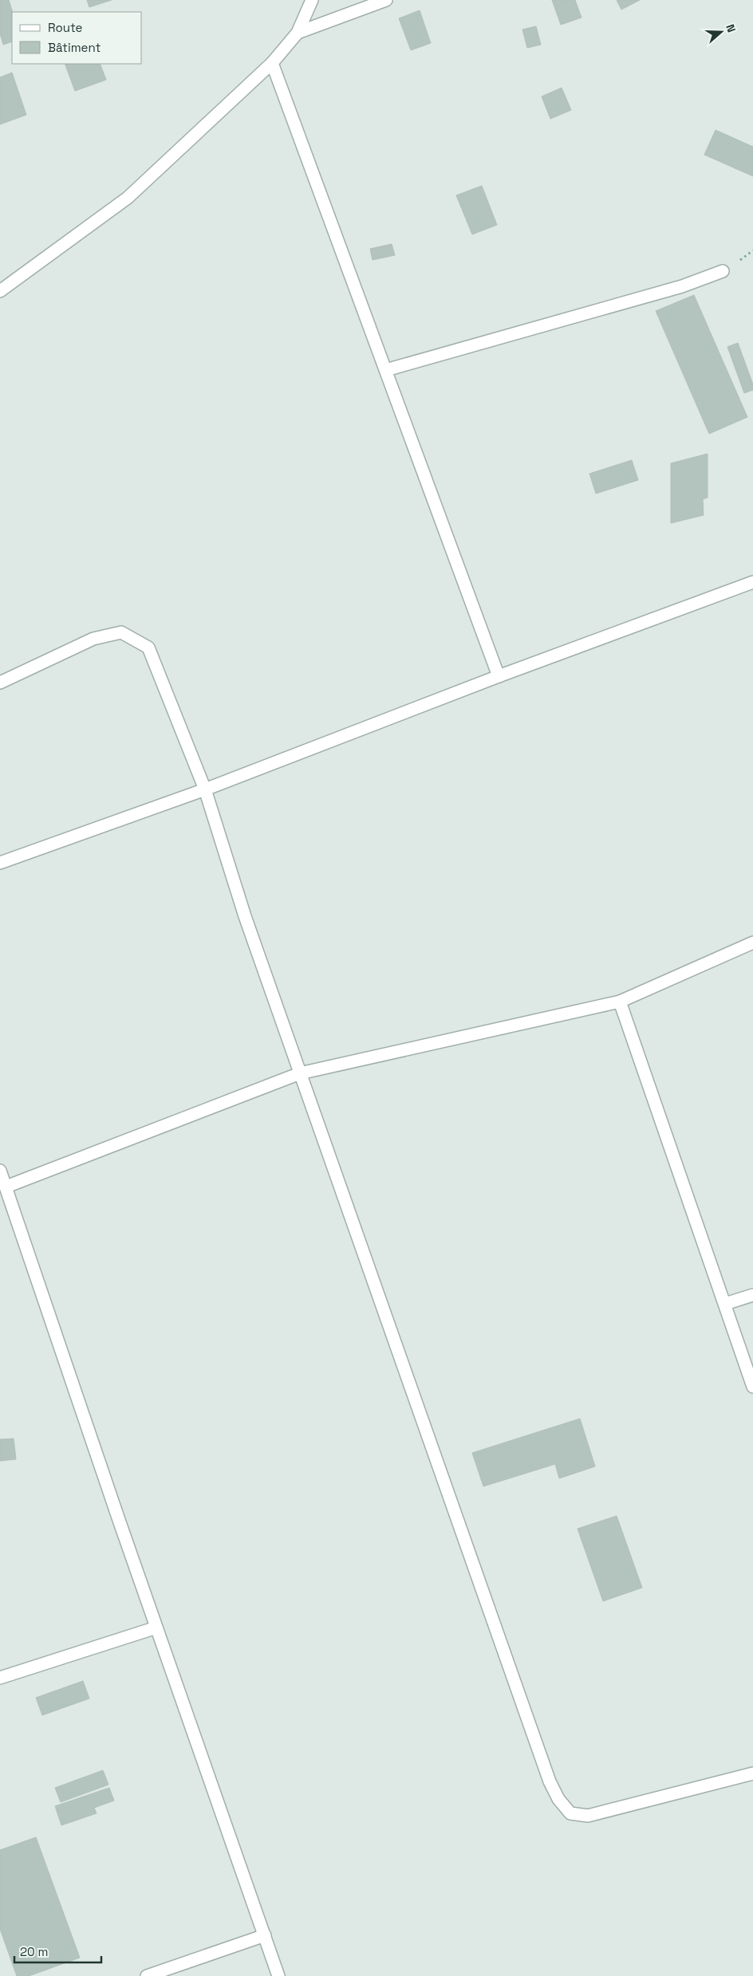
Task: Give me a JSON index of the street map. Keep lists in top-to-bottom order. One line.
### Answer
{"legend":["Route","Bâtiment"],"scale_bar":"20 m","north":"right"}
